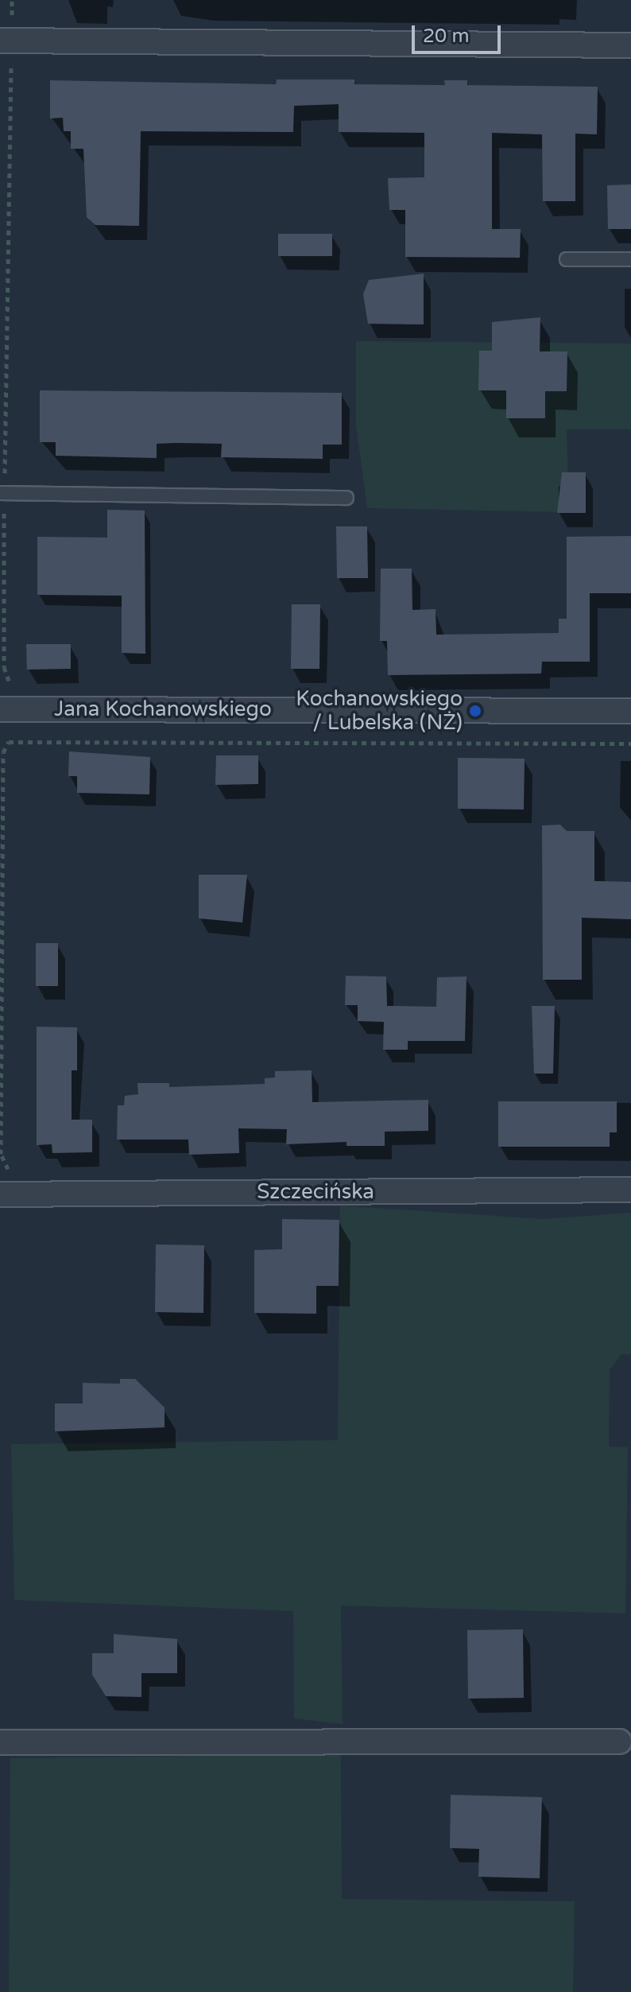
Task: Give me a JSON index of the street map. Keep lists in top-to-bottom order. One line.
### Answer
{"streets":{"street":["Jana Kochanowskiego","Szczecińska"]},"places":["Kochanowskiego / Lubelska (NŻ)"],"scale_bar":"20 m"}
